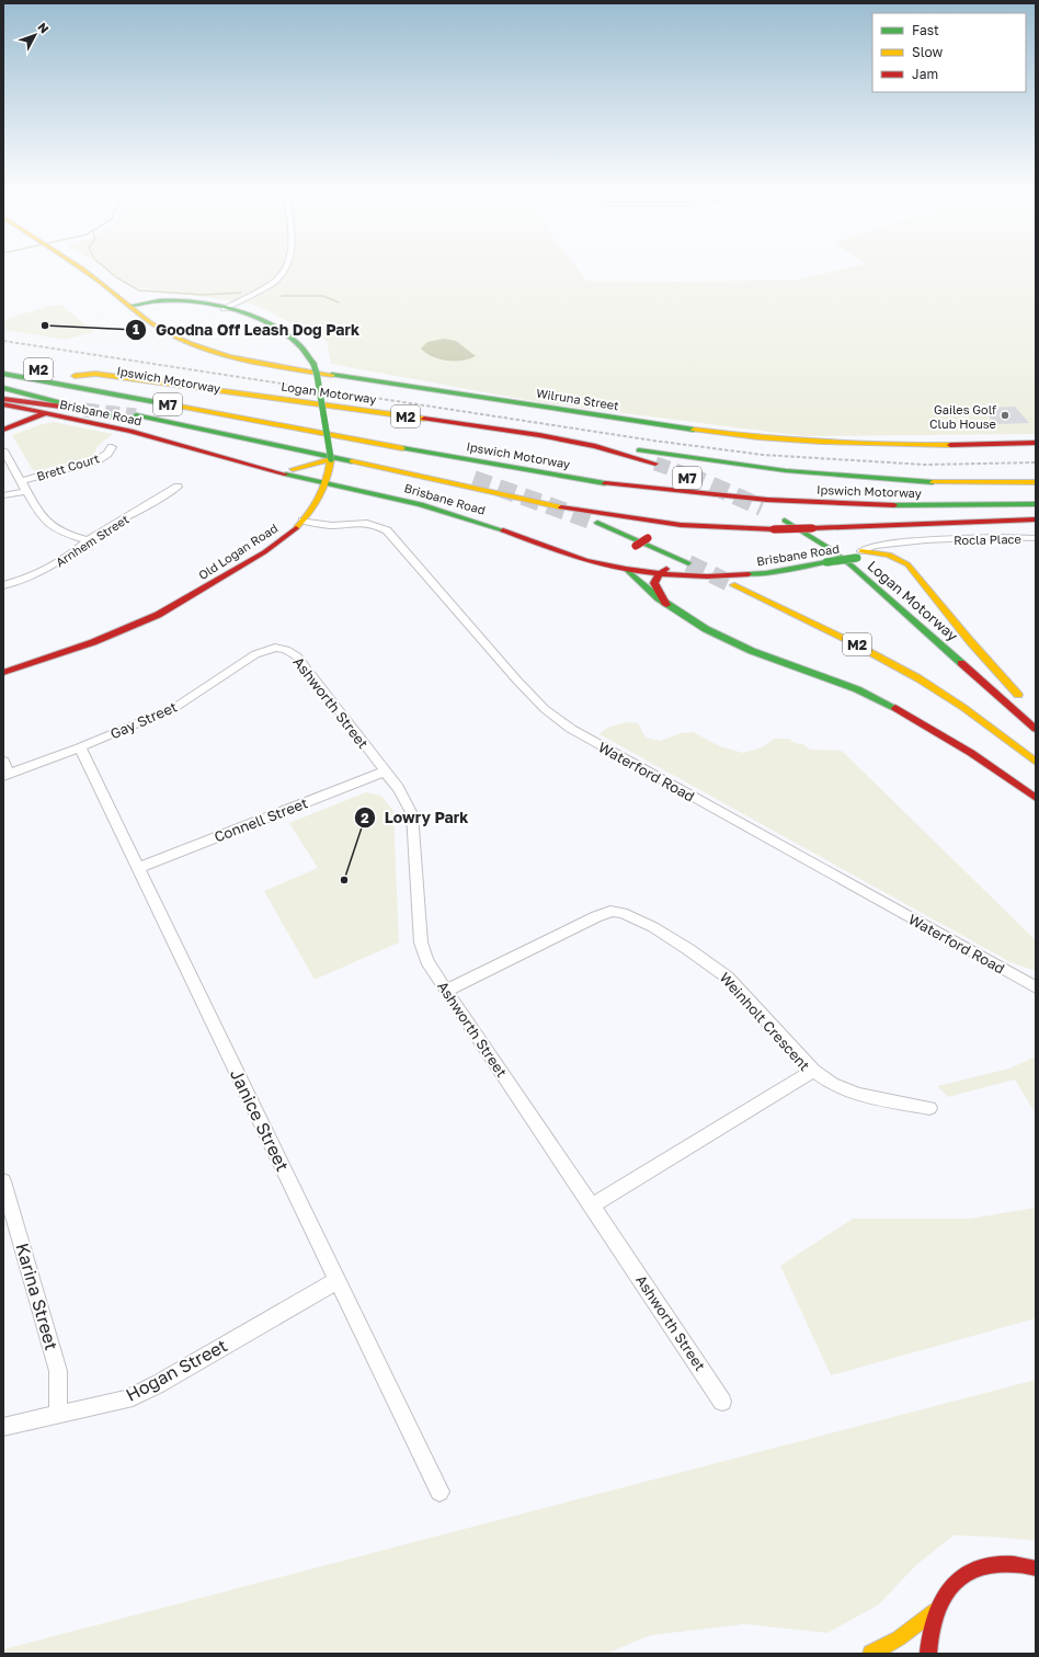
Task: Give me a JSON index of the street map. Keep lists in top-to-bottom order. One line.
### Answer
{"streets":{"main road":["M2","Ipswich Motorway","Logan Motorway","Wilruna Street","M7","Brisbane Road","Old Logan Road"],"street":["Brett Court","Rocla Place","Arnhem Street","Ashworth Street","Gay Street","Waterford Road","Connell Street","Weinholt Crescent","Janice Street","Karina Street","Hogan Street"]},"crossings":[["M2","Ipswich Motorway"],["Ipswich Motorway","Logan Motorway"],["Wilruna Street","Old Logan Road"],["Brisbane Road","Rocla Place"],["Brisbane Road","Old Logan Road"],["Old Logan Road","Waterford Road"],["Ashworth Street","Gay Street"],["Ashworth Street","Connell Street"],["Ashworth Street","Weinholt Crescent"],["Gay Street","Janice Street"],["Connell Street","Janice Street"],["Janice Street","Hogan Street"],["Karina Street","Hogan Street"]],"places":["Goodna Off Leash Dog Park","Gailes Golf Club House","Lowry Park"],"legend":["Fast","Slow","Jam"],"north":"top right"}
